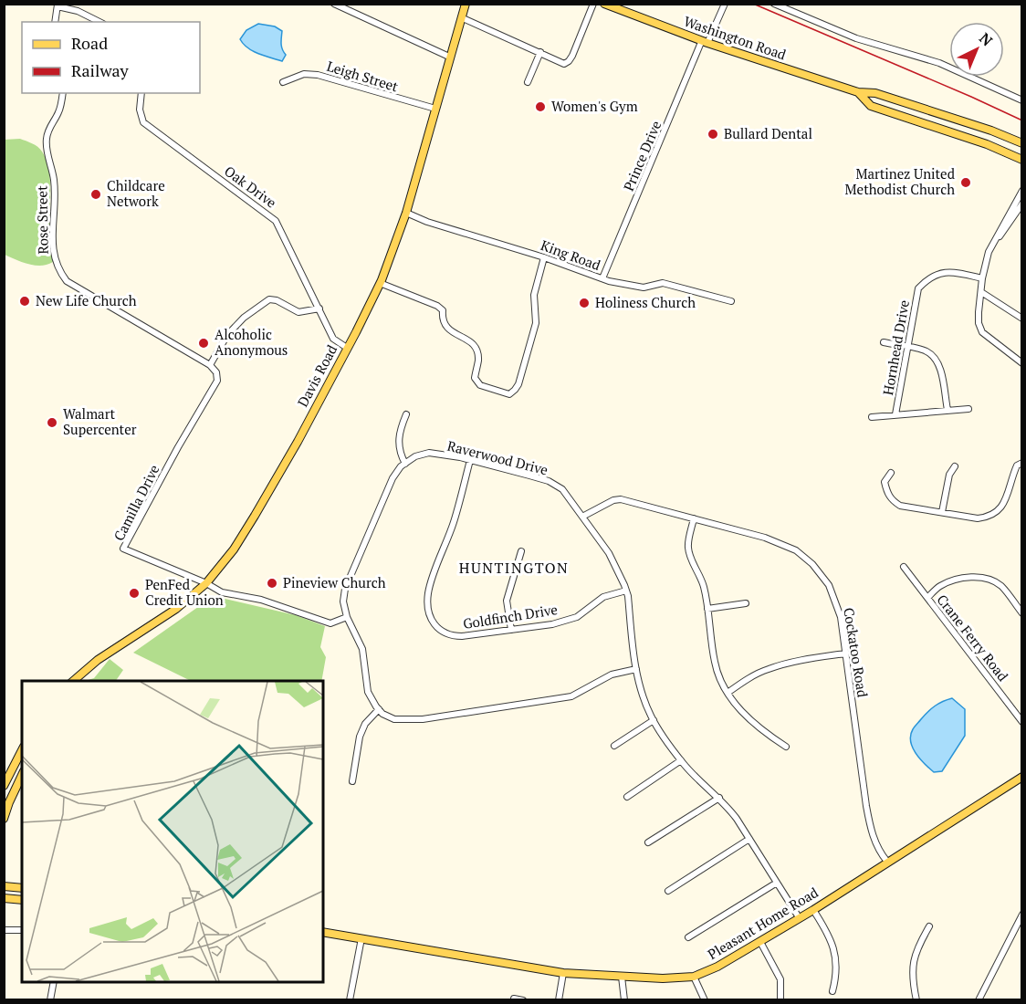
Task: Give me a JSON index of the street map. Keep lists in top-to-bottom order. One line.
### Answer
{"streets":{"main road":["Washington Road","Davis Road","Pleasant Home Road"],"street":["Leigh Street","Prince Drive","Oak Drive","Rose Street","King Road","Hornhead Drive","Raverwood Drive","Camilla Drive","Goldfinch Drive","Crane Ferry Road","Cockatoo Road"]},"crossings":[["Washington Road","Prince Drive"],["Leigh Street","Davis Road"],["Prince Drive","King Road"],["Oak Drive","Davis Road"],["Rose Street","Camilla Drive"],["King Road","Davis Road"],["Davis Road","Camilla Drive"],["Raverwood Drive","Goldfinch Drive"],["Raverwood Drive","Cockatoo Road"],["Raverwood Drive","Pleasant Home Road"],["Cockatoo Road","Pleasant Home Road"]],"districts":["HUNTINGTON"],"places":["Women's Gym","Bullard Dental","Martinez United Methodist Church","Childcare Network","New Life Church","Holiness Church","Alcoholic Anonymous","Walmart Supercenter","Pineview Church","PenFed Credit Union"],"legend":["Road","Railway"],"north":"top right"}
